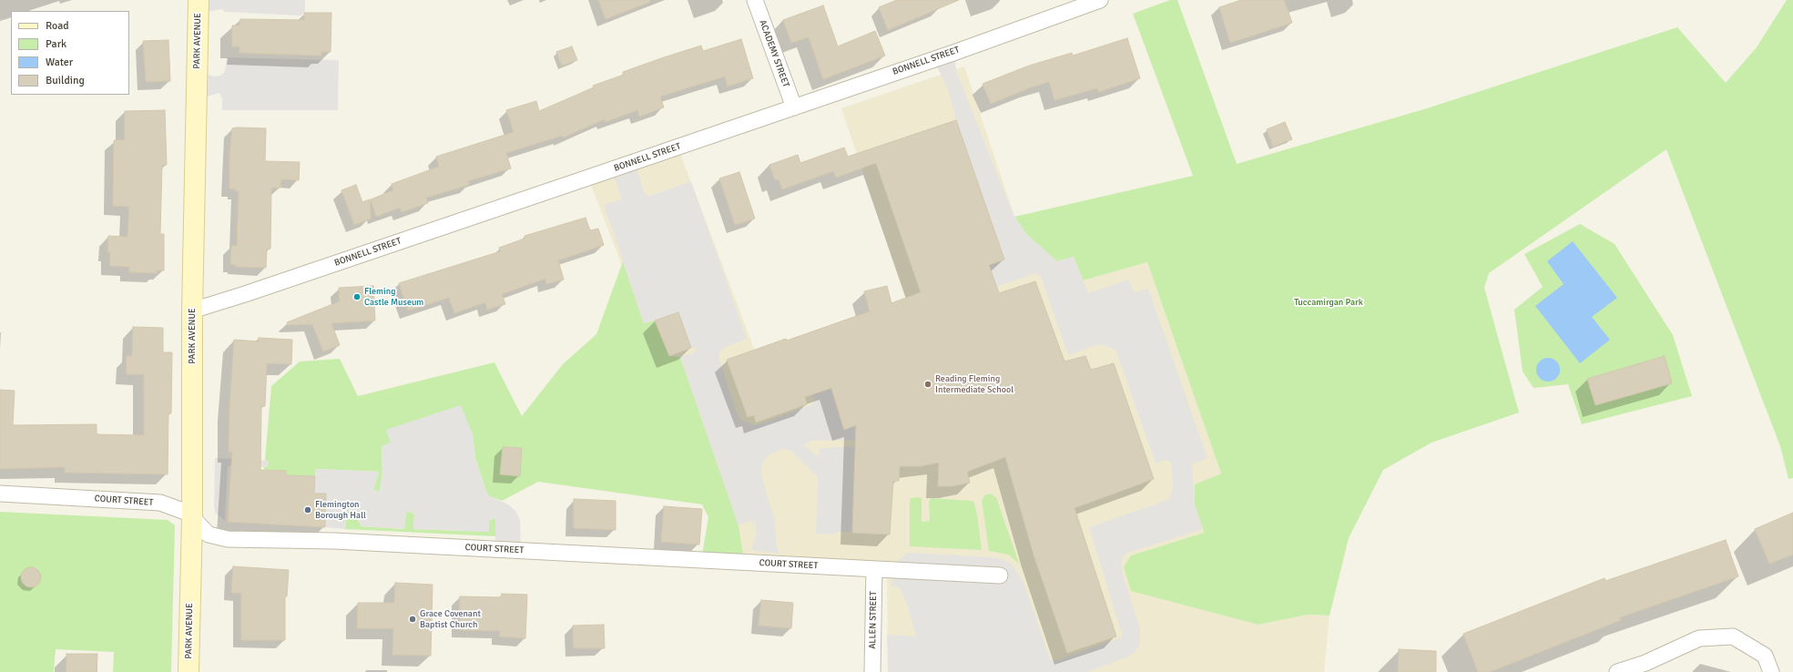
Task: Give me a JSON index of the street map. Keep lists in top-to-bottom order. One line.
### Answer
{"streets":{"street":["PARK AVENUE","ACADEMY STREET","BONNELL STREET","COURT STREET","ALLEN STREET"]},"crossings":[["PARK AVENUE","BONNELL STREET"],["PARK AVENUE","COURT STREET"],["ACADEMY STREET","BONNELL STREET"],["COURT STREET","ALLEN STREET"]],"parks":["Tuccamirgan Park"],"places":["Fleming Castle Museum","Reading Fleming Intermediate School","Flemington Borough Hall","Grace Covenant Baptist Church"],"legend":["Road","Park","Water","Building"]}
